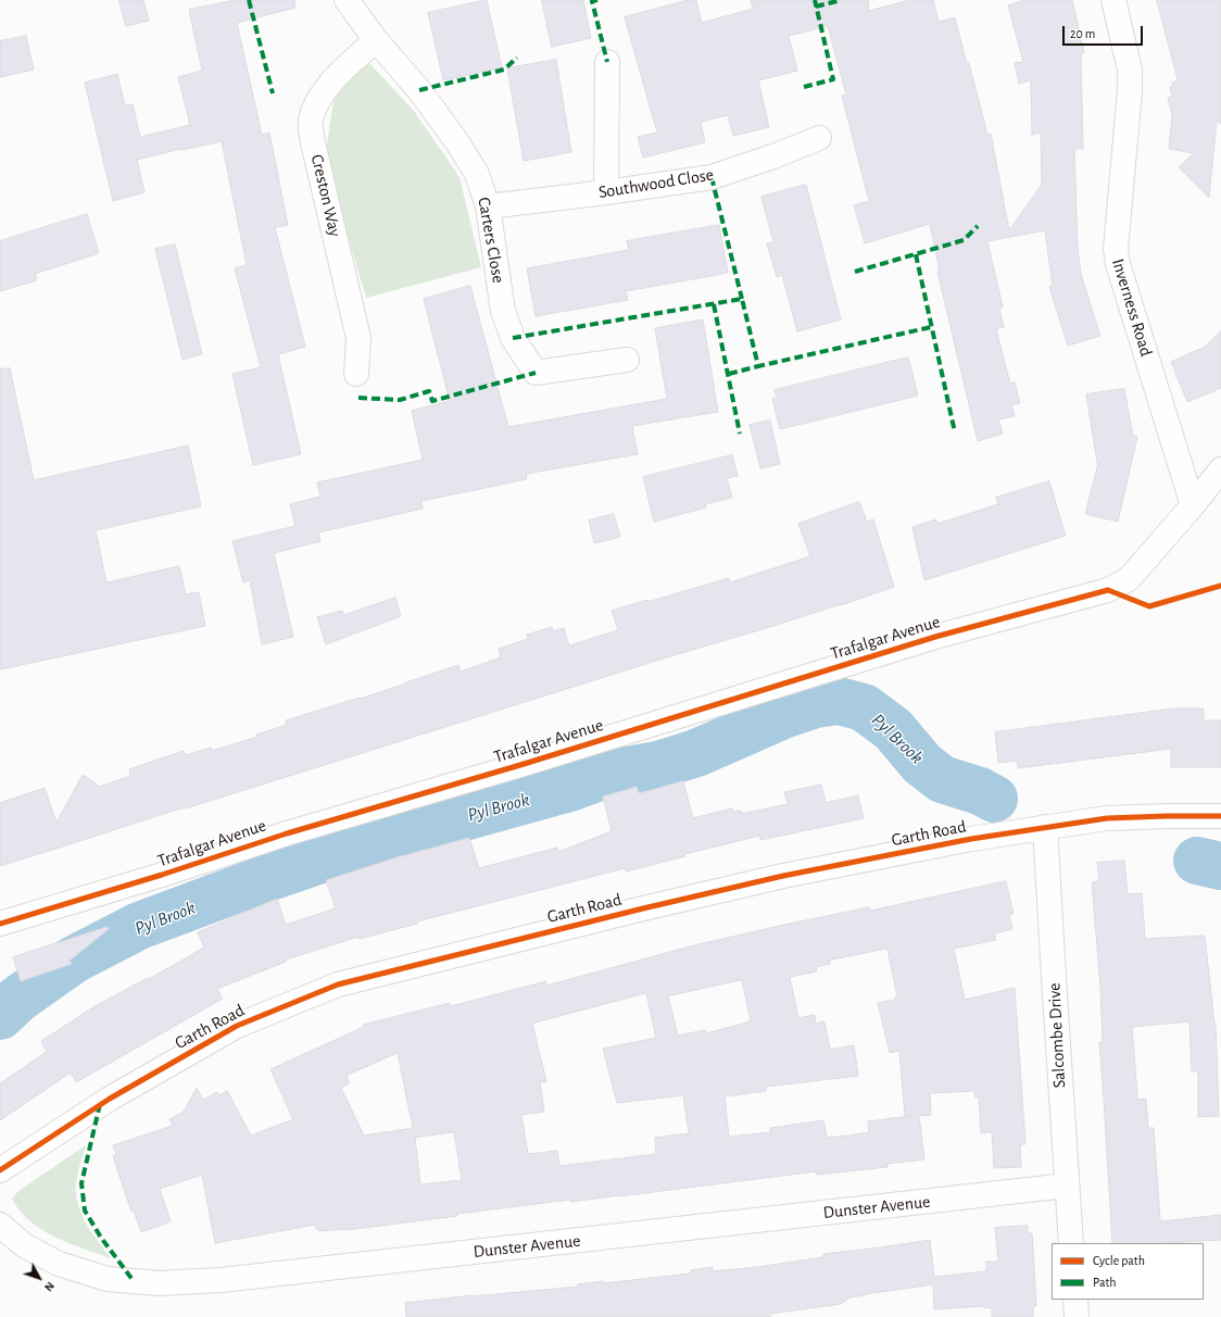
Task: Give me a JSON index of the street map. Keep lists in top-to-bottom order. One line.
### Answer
{"streets":{"street":["Southwood Close","Creston Way","Carters Close","Inverness Road","Trafalgar Avenue","Garth Road","Salcombe Drive","Dunster Avenue"]},"crossings":[["Southwood Close","Carters Close"],["Creston Way","Carters Close"],["Inverness Road","Trafalgar Avenue"],["Garth Road","Salcombe Drive"],["Salcombe Drive","Dunster Avenue"]],"water":["Pyl Brook"],"legend":["Cycle path","Path"],"scale_bar":"20 m","north":"bottom right"}
